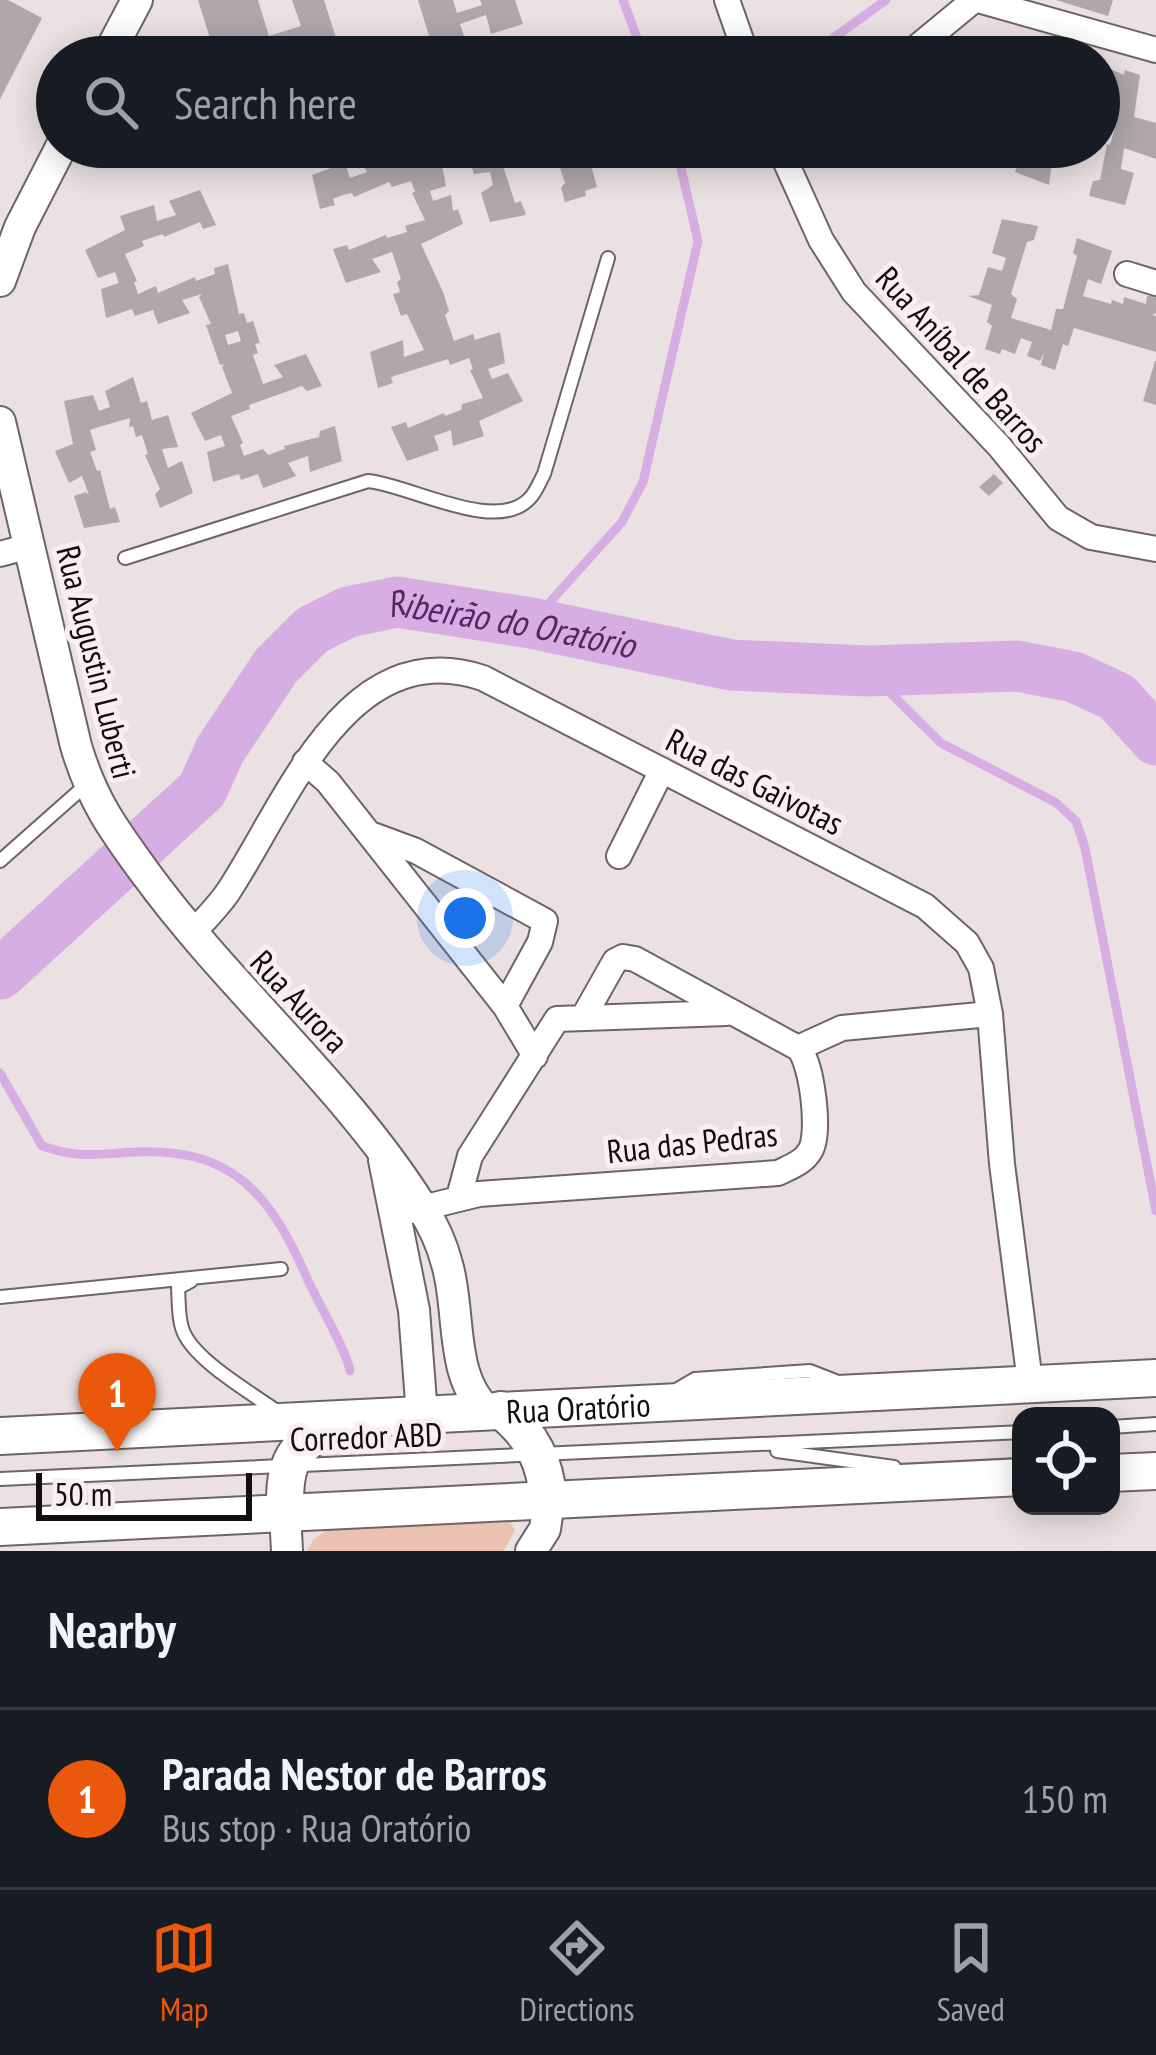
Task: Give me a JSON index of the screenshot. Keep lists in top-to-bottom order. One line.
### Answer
{"streets":{"main road":["Rua Oratório"],"street":["Rua Aníbal de Barros","Rua Augustin Luberti","Rua das Gaivotas","Rua Aurora","Rua das Pedras"],"lane":["Corredor ABD"]},"crossings":[["Rua Augustin Luberti","Rua Aurora"],["Rua das Gaivotas","Rua Aurora"],["Rua das Gaivotas","Rua Oratório"],["Rua Aurora","Rua das Pedras"],["Rua Aurora","Rua Oratório"]],"water":["Ribeirão do Oratório"],"scale_bar":"50 m","page":{"search":"Search here","pins":"1","scale":"50 m","heading":"Nearby","list":[{"mark":"1","name":"Parada Nestor de Barros","note":"Bus stop · Rua Oratório","value":"150 m"}],"nav":["Map","Directions","Saved"]}}
